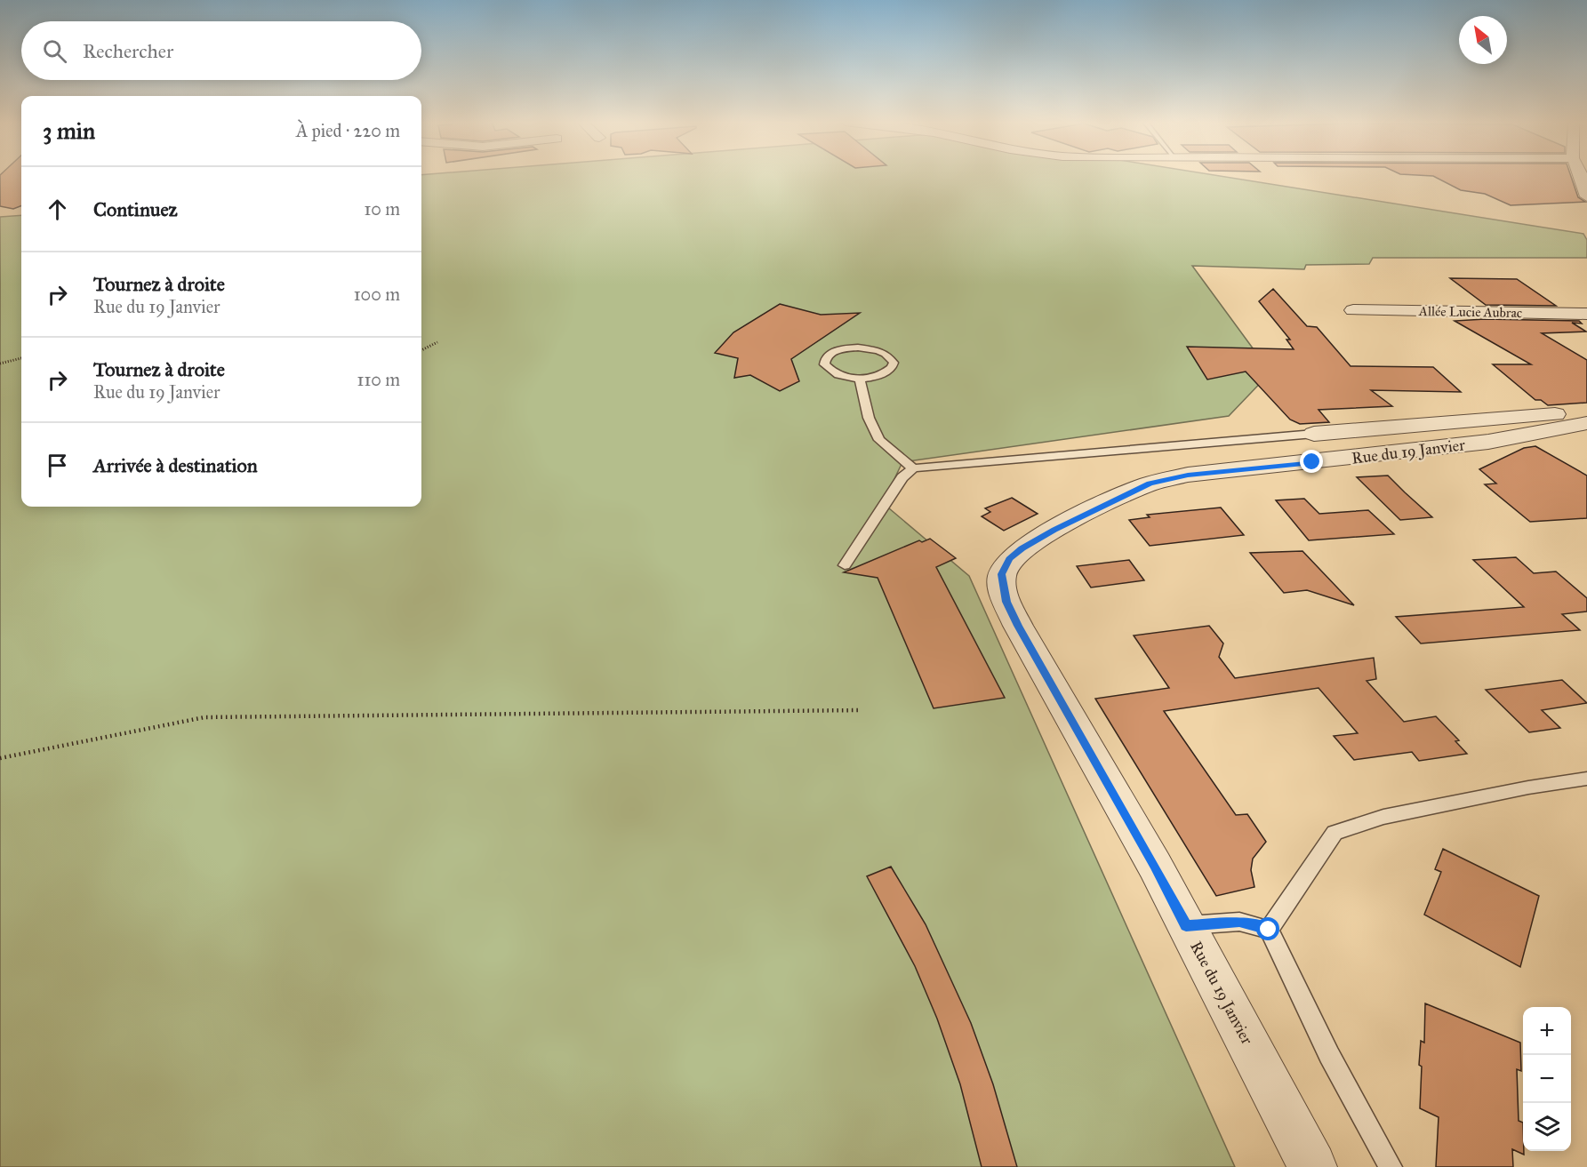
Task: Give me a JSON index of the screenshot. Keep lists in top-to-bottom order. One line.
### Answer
{"streets":{"street":["Allée Lucie Aubrac","Rue du 19 Janvier"]},"north":"top left","page":{"search":"Rechercher","heading":["3 min","À pied · 220 m"],"list":[["Continuez","10 m"],["Tournez à droite","Rue du 19 Janvier","100 m"],["Tournez à droite","Rue du 19 Janvier","110 m"],"Arrivée à destination"],"map_buttons":["+","−"]}}
